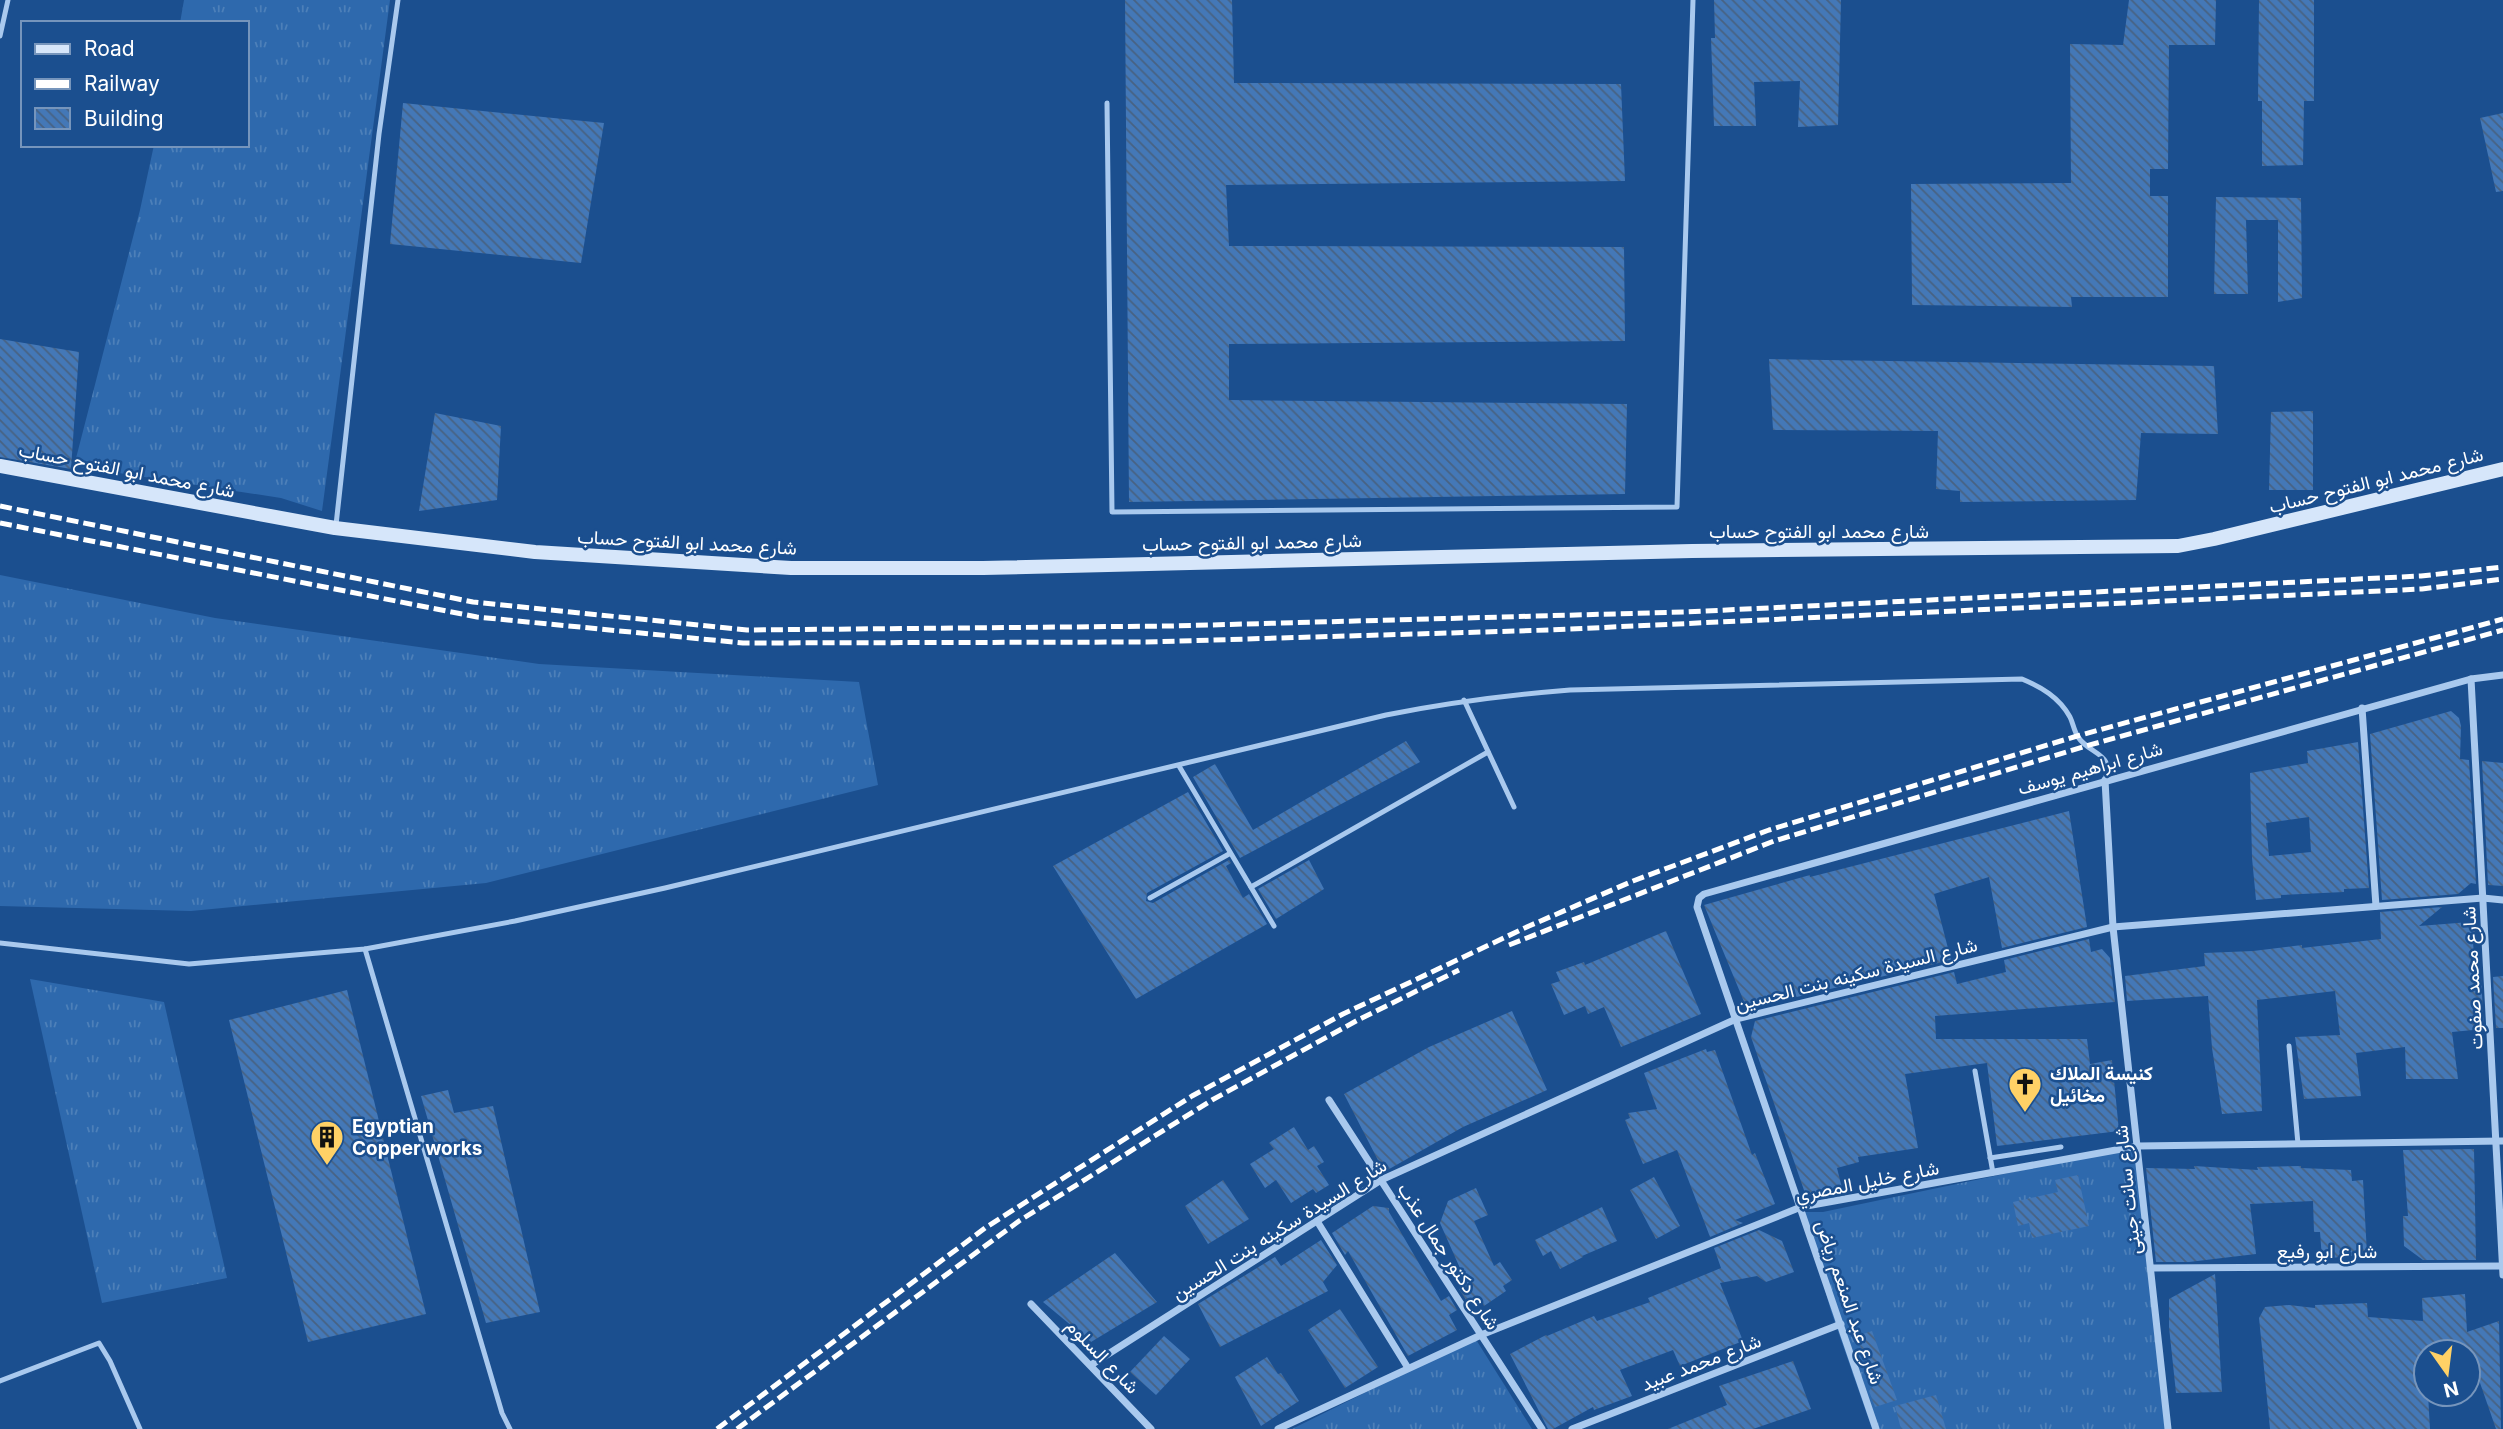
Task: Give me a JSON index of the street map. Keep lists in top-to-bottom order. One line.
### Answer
{"streets":{"street":["شارع محمد ابو الفتوح حساب","شارع ابراهيم يوسف","شارع السيدة سكينه بنت الحسين","شارع محمد صفوت","شارع خليل المصري","شارع سانت جينى","شارع ابو رفيع","شارع دكتور جمال عذب","شارع عبد المنعم رياض","شارع السلوم","شارع محمد عبيد"]},"crossings":[["شارع ابراهيم يوسف","شارع محمد صفوت"],["شارع ابراهيم يوسف","شارع سانت جينى"],["شارع ابراهيم يوسف","شارع عبد المنعم رياض"],["شارع السيدة سكينه بنت الحسين","شارع محمد صفوت"],["شارع السيدة سكينه بنت الحسين","شارع سانت جينى"],["شارع السيدة سكينه بنت الحسين","شارع دكتور جمال عذب"],["شارع السيدة سكينه بنت الحسين","شارع عبد المنعم رياض"],["شارع السيدة سكينه بنت الحسين","شارع السلوم"],["شارع محمد صفوت","شارع خليل المصري"],["شارع محمد صفوت","شارع ابو رفيع"],["شارع خليل المصري","شارع سانت جينى"],["شارع خليل المصري","شارع دكتور جمال عذب"],["شارع خليل المصري","شارع عبد المنعم رياض"],["شارع سانت جينى","شارع ابو رفيع"],["شارع عبد المنعم رياض","شارع محمد عبيد"]],"places":{"church":["كنيسة الملاك مخائيل"],"building":["Egyptian Copper works"]},"legend":["Road","Railway","Building"],"north":"bottom"}
